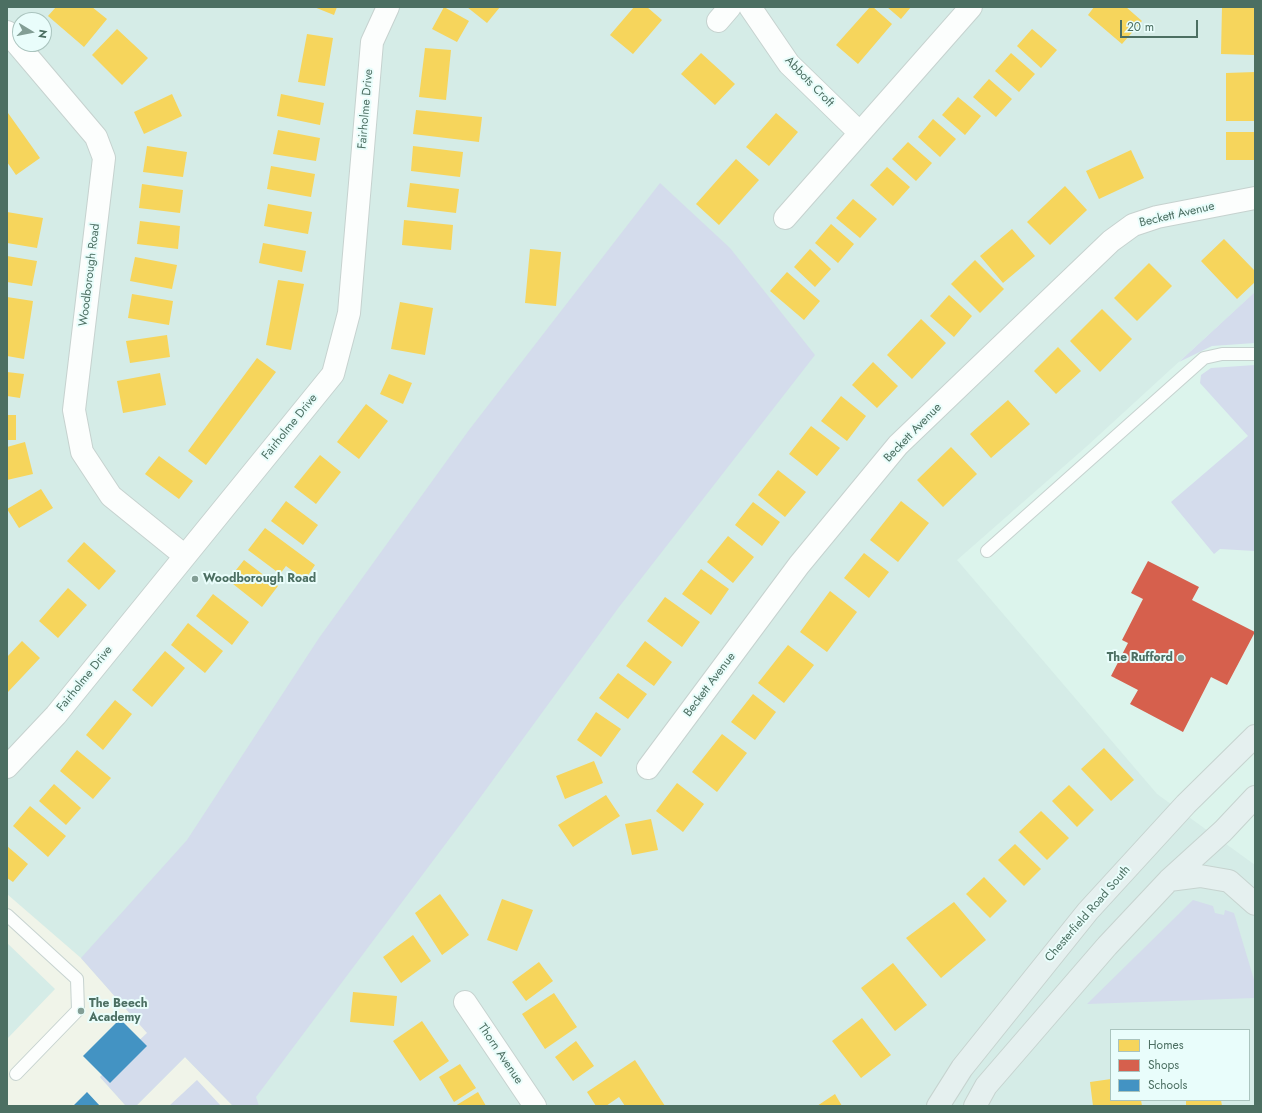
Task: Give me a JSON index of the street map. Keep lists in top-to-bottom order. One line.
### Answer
{"streets":{"main road":["Chesterfield Road South"],"street":["Abbots Croft","Fairholme Drive","Beckett Avenue","Woodborough Road","Thorn Avenue"]},"crossings":[["Fairholme Drive","Woodborough Road"]],"places":["Woodborough Road","The Rufford","The Beech Academy"],"legend":["Homes","Shops","Schools"],"scale_bar":"20 m","north":"right"}
